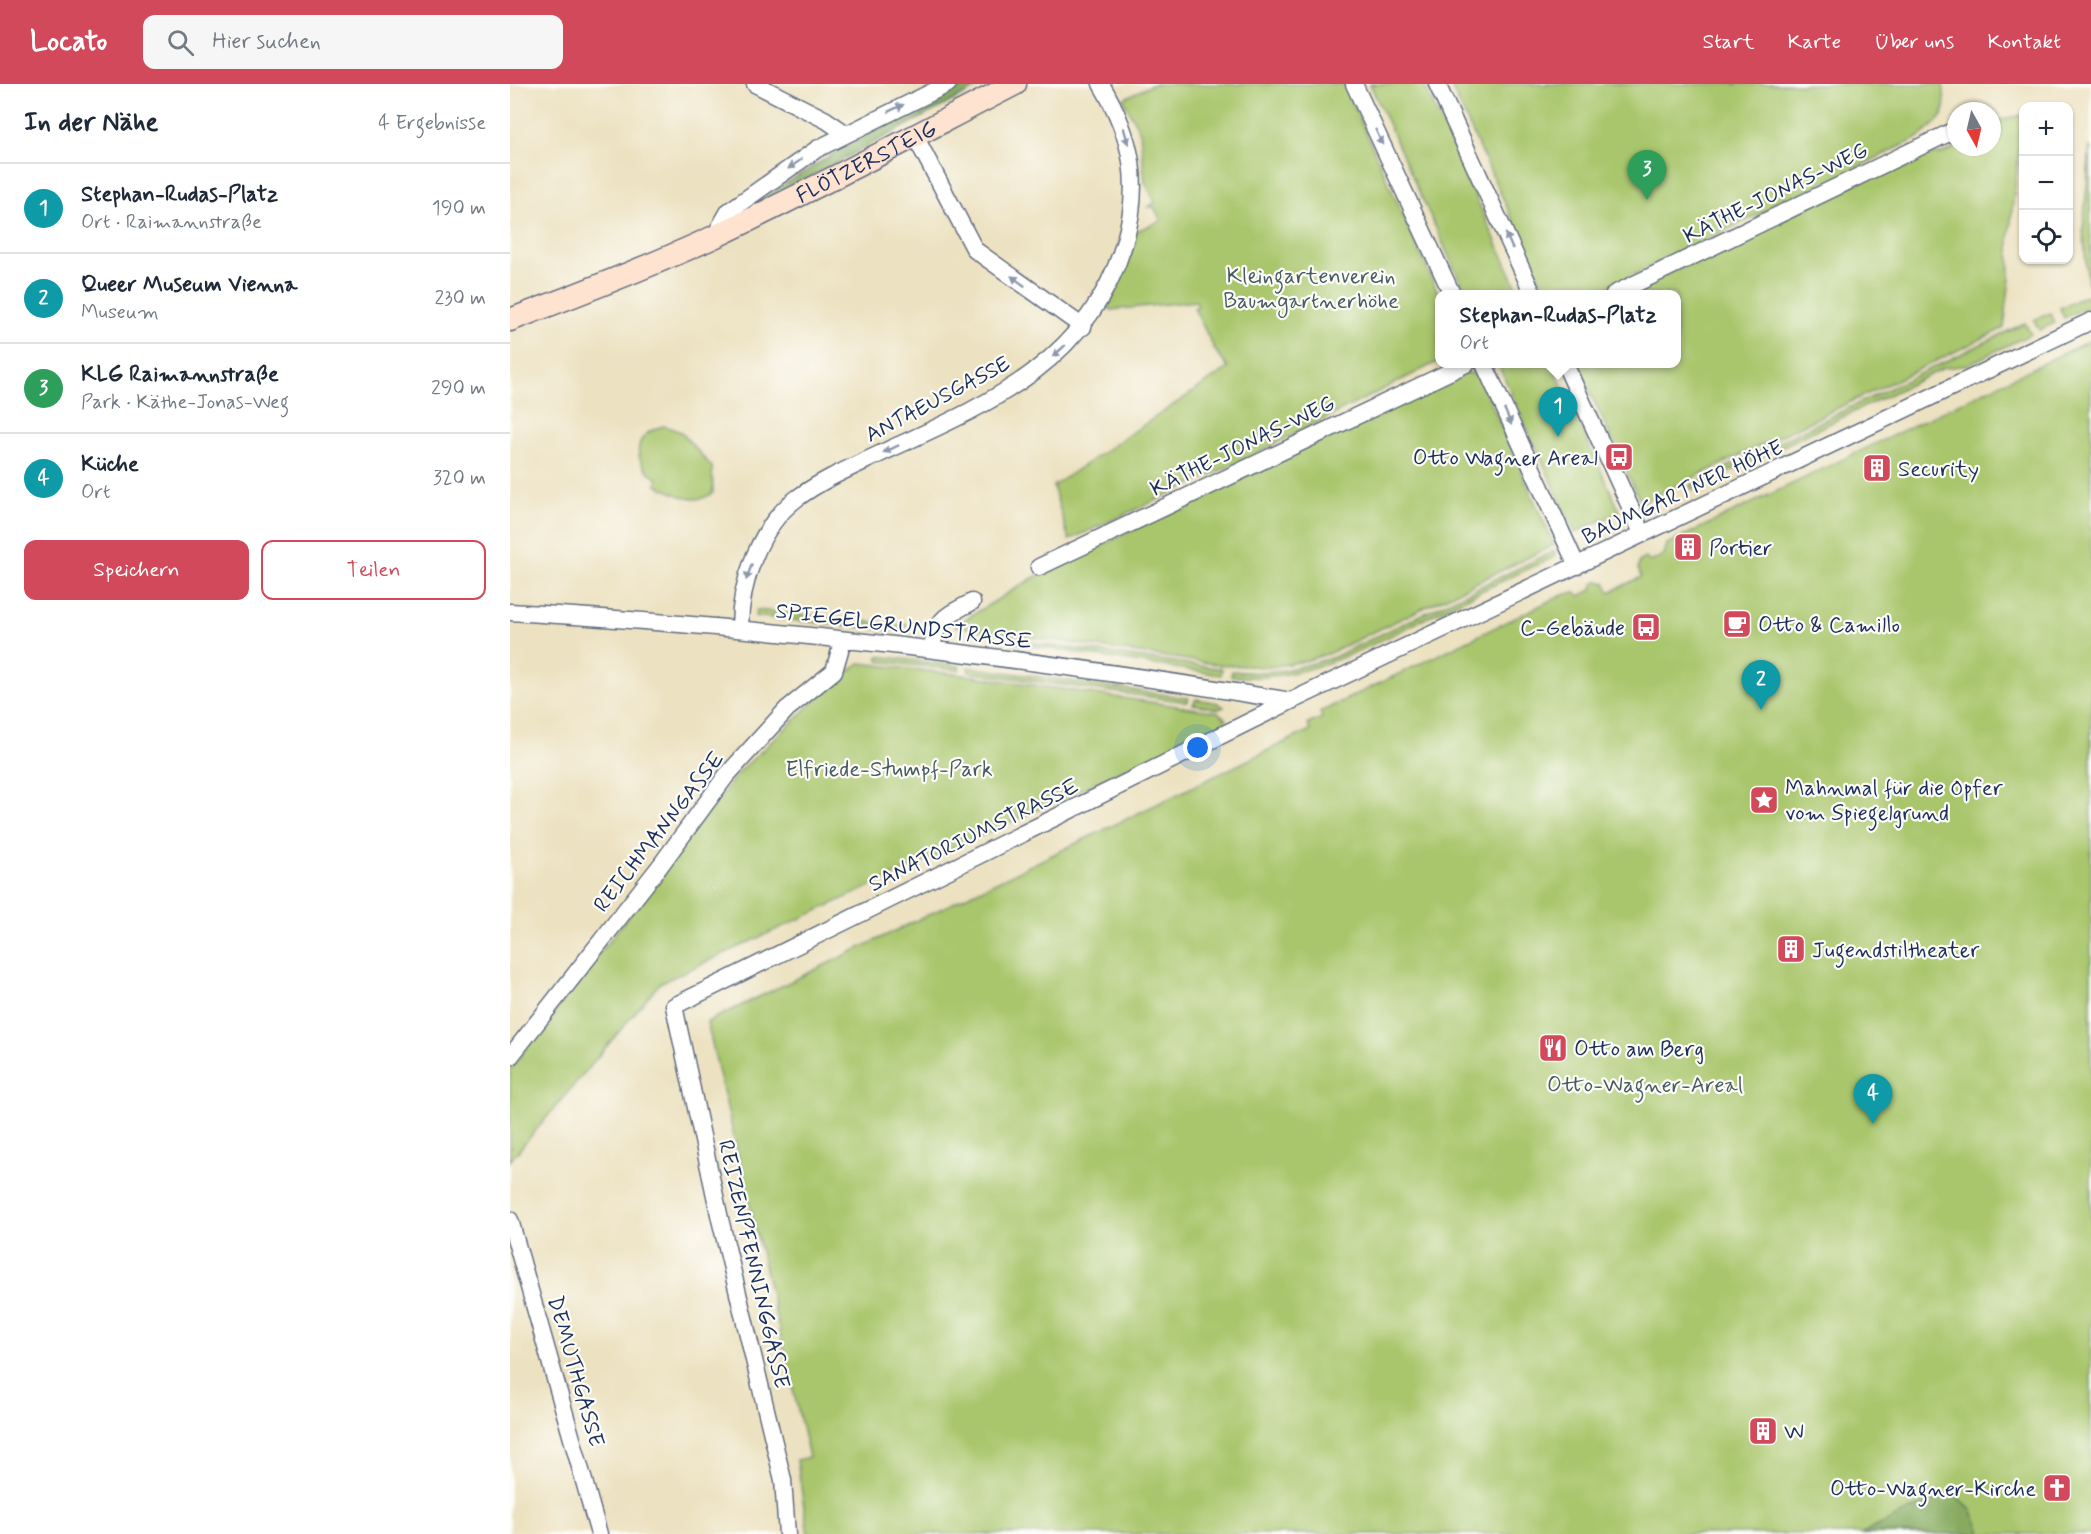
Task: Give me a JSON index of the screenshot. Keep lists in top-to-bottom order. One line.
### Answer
{"streets":{"main road":["FLÖTZERSTEIG"],"street":["KÄTHE-JONAS-WEG","ANTAEUSGASSE","BAUMGARTNER HÖHE","SPIEGELGRUNDSTRASSE","REICHMANNGASSE","SANATORIUMSTRASSE","REIZENPFENNINGGASSE","DEMUTHGASSE"]},"crossings":[["ANTAEUSGASSE","SPIEGELGRUNDSTRASSE"],["BAUMGARTNER HÖHE","SPIEGELGRUNDSTRASSE"],["BAUMGARTNER HÖHE","SANATORIUMSTRASSE"],["SPIEGELGRUNDSTRASSE","REICHMANNGASSE"],["SPIEGELGRUNDSTRASSE","SANATORIUMSTRASSE"],["SANATORIUMSTRASSE","REIZENPFENNINGGASSE"]],"one_way":["ANTAEUSGASSE"],"parks":["Kleingartenverein Baumgartnerhöhe","Elfriede-Stumpf-Park","Otto-Wagner-Areal"],"places":{"bus stop":["Otto Wagner Areal","C-Gebäude"],"building":["Security","Portier","Jugendstiltheater","W"],"cafe":["Otto & Camillo"],"place":["Mahnmal für die Opfer vom Spiegelgrund"],"restaurant":["Otto am Berg"],"church":["Otto-Wagner-Kirche"]},"north":"bottom","page":{"header":"Locato","search":"Hier suchen","nav":["Start","Karte","Über uns","Kontakt"],"heading":["In der Nähe","4 Ergebnisse"],"map_buttons":["+","−"],"pins":["3","1","2","4"],"list":[{"mark":"1","name":"Stephan-Rudas-Platz","note":"Ort · Raimannstraße","value":"190 m"},{"mark":"2","name":"Queer Museum Vienna","note":"Museum","value":"230 m"},{"mark":"3","name":"KLG Raimannstraße","note":"Park · Käthe-Jonas-Weg","value":"290 m"},{"mark":"4","name":"Küche","note":"Ort","value":"320 m"}],"popup":["Stephan-Rudas-Platz","Ort"],"buttons":["Speichern","Teilen"]}}
